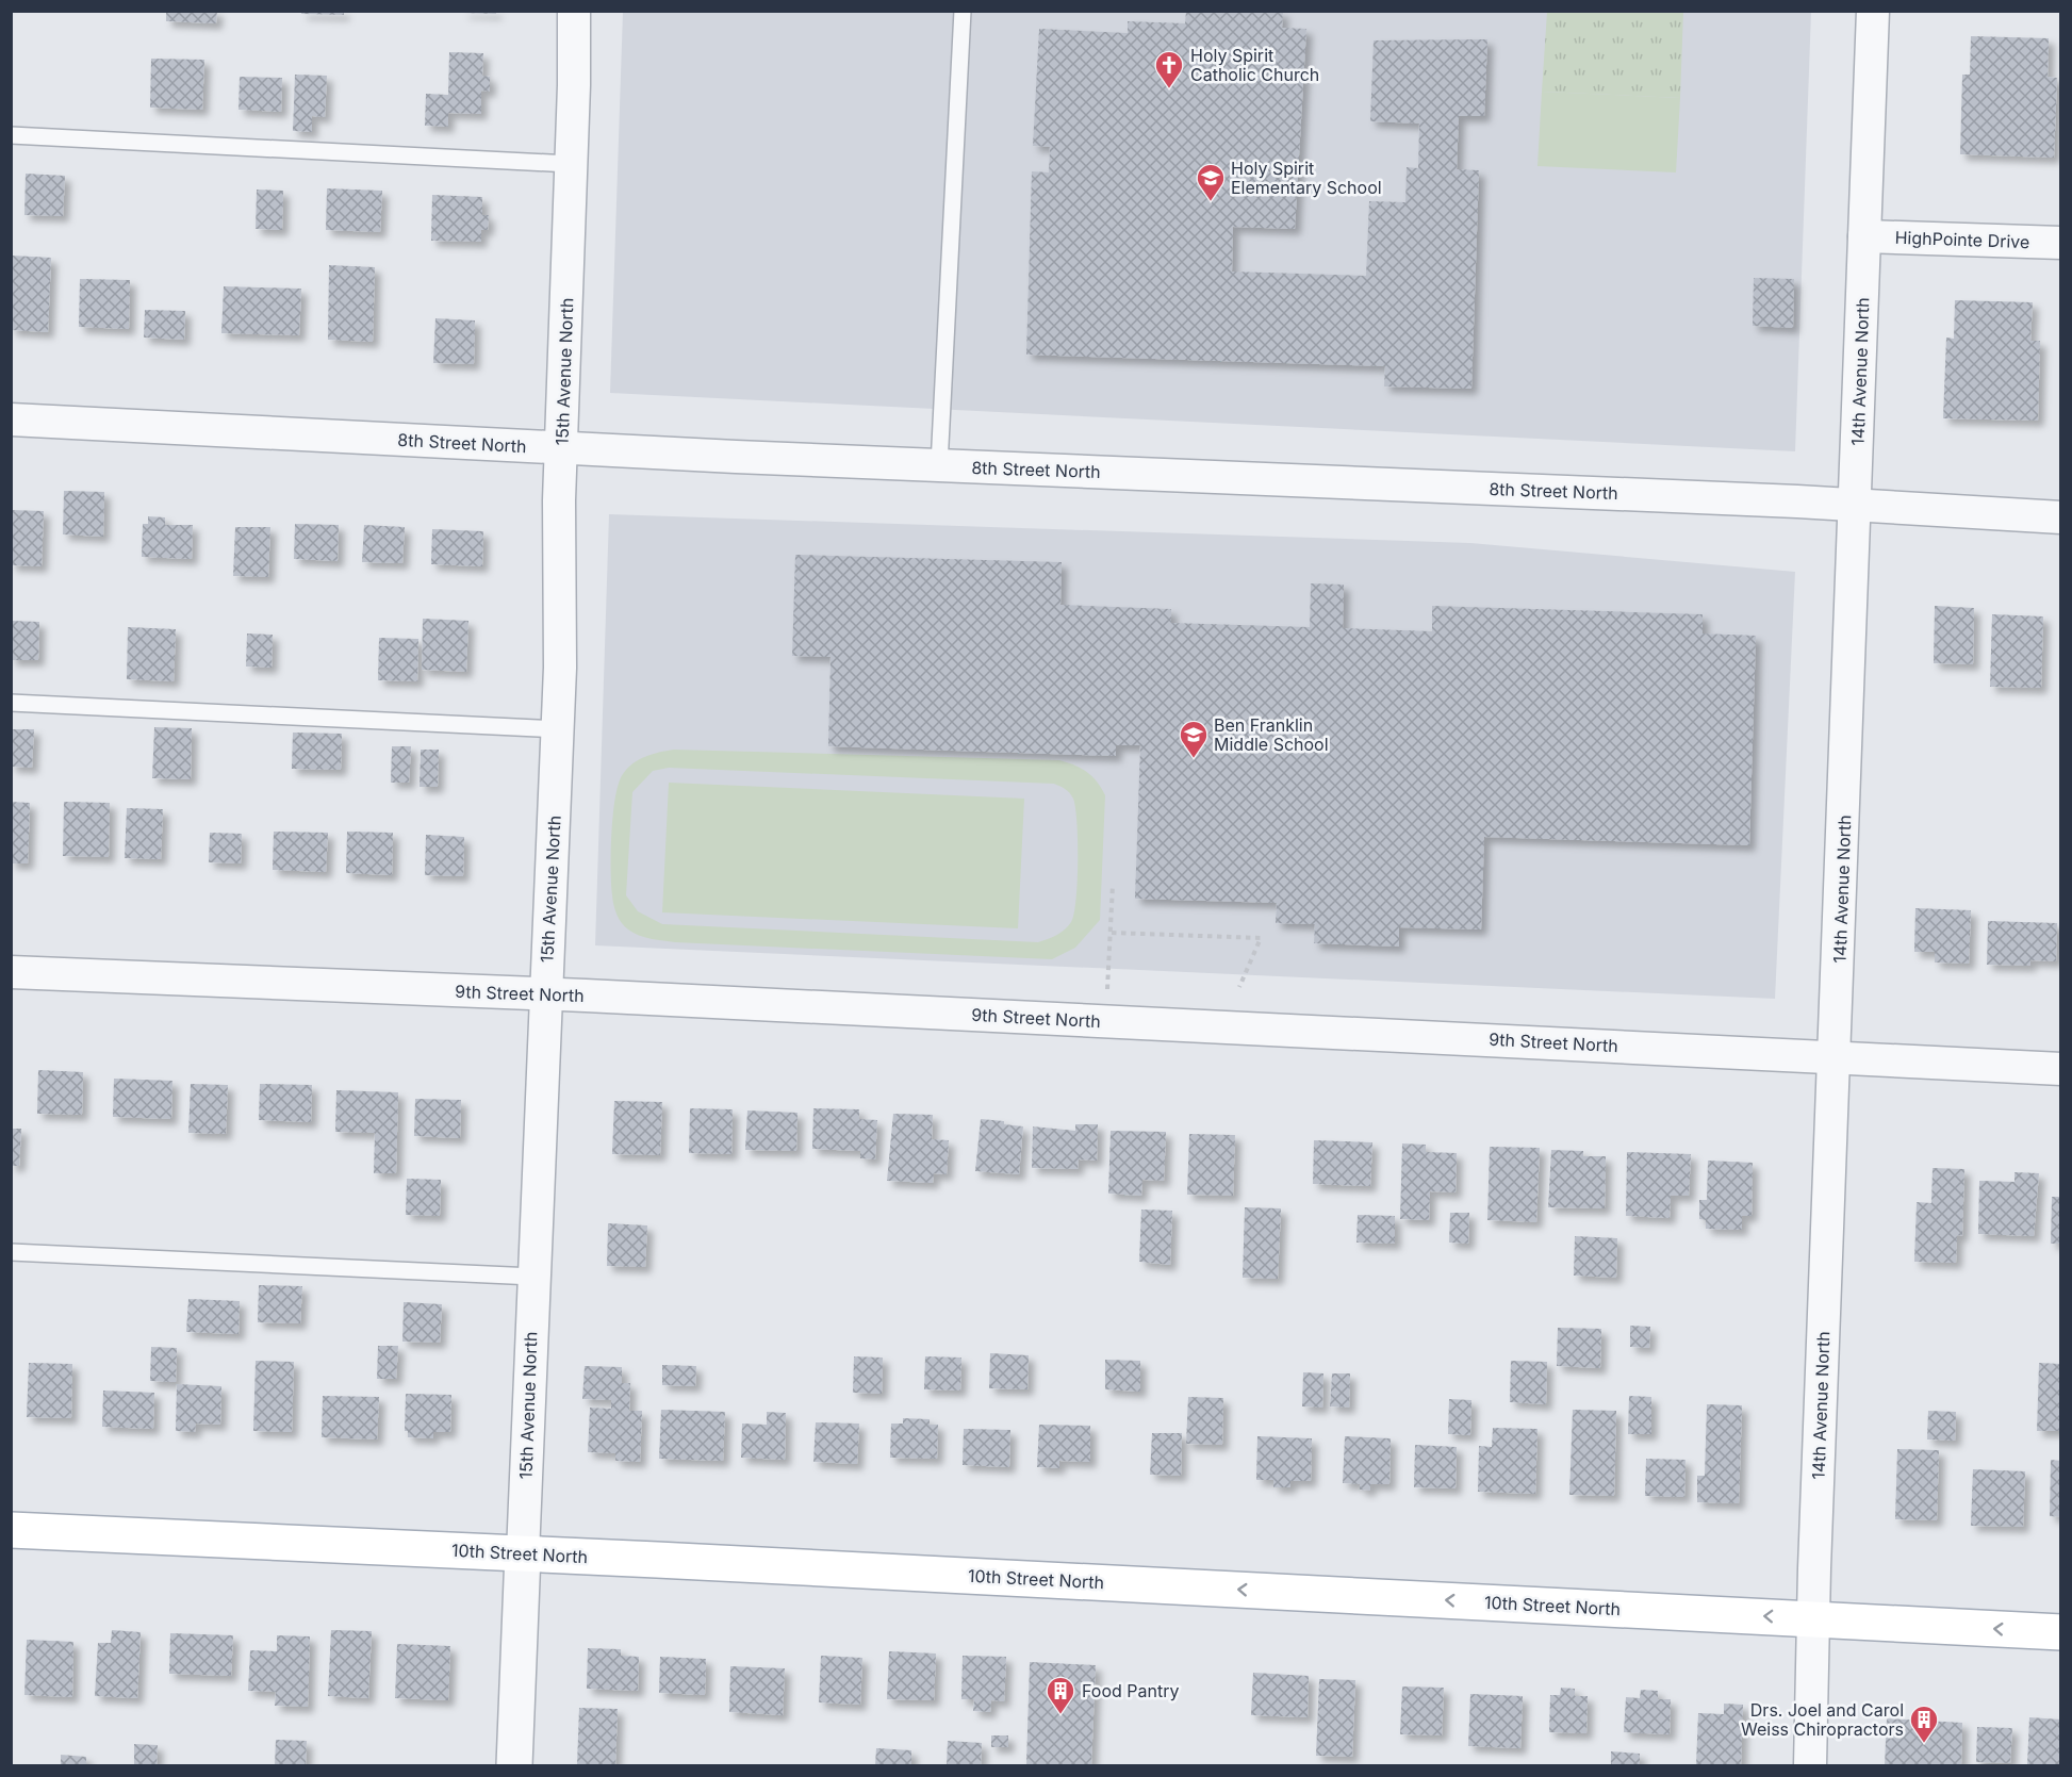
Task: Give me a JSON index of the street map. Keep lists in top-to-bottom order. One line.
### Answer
{"streets":{"main road":["10th Street North"],"street":["HighPointe Drive","15th Avenue North","14th Avenue North","8th Street North","9th Street North"]},"crossings":[["HighPointe Drive","14th Avenue North"],["15th Avenue North","8th Street North"],["15th Avenue North","9th Street North"],["15th Avenue North","10th Street North"],["14th Avenue North","8th Street North"],["14th Avenue North","9th Street North"],["14th Avenue North","10th Street North"]],"one_way":["10th Street North"],"places":{"church":["Holy Spirit Catholic Church"],"school or university":["Holy Spirit Elementary School","Ben Franklin Middle School"],"building":["Food Pantry","Drs. Joel and Carol Weiss Chiropractors"]}}
